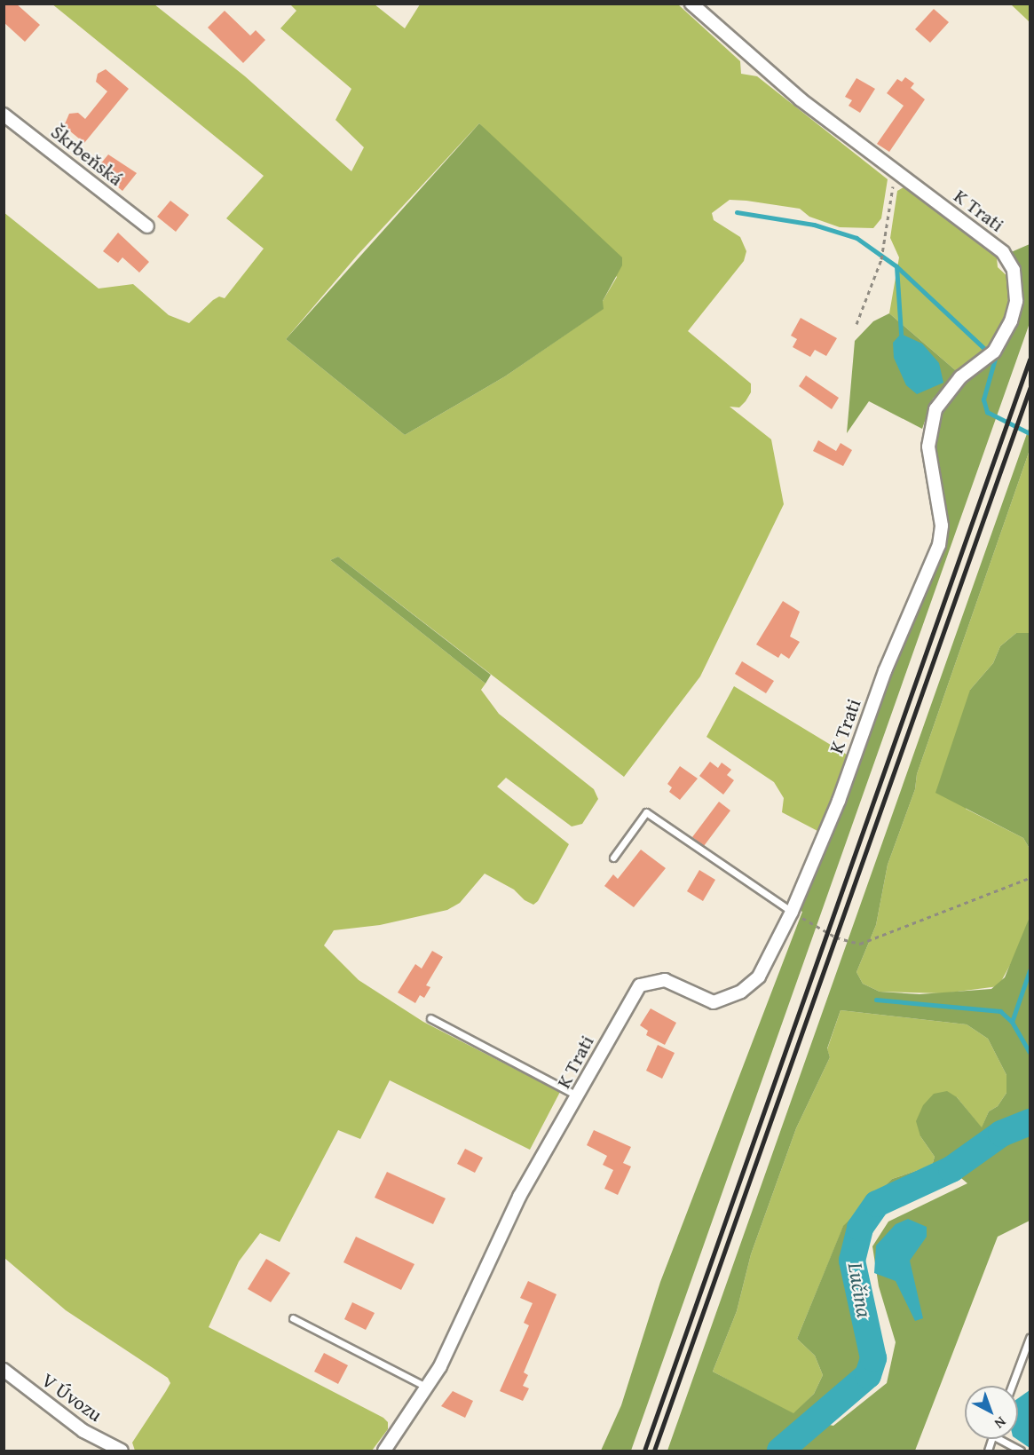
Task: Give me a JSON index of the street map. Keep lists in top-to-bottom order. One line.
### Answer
{"streets":{"street":["Škrbeňská","K Trati","V Úvozu"]},"water":["Lučina"],"north":"bottom right"}
